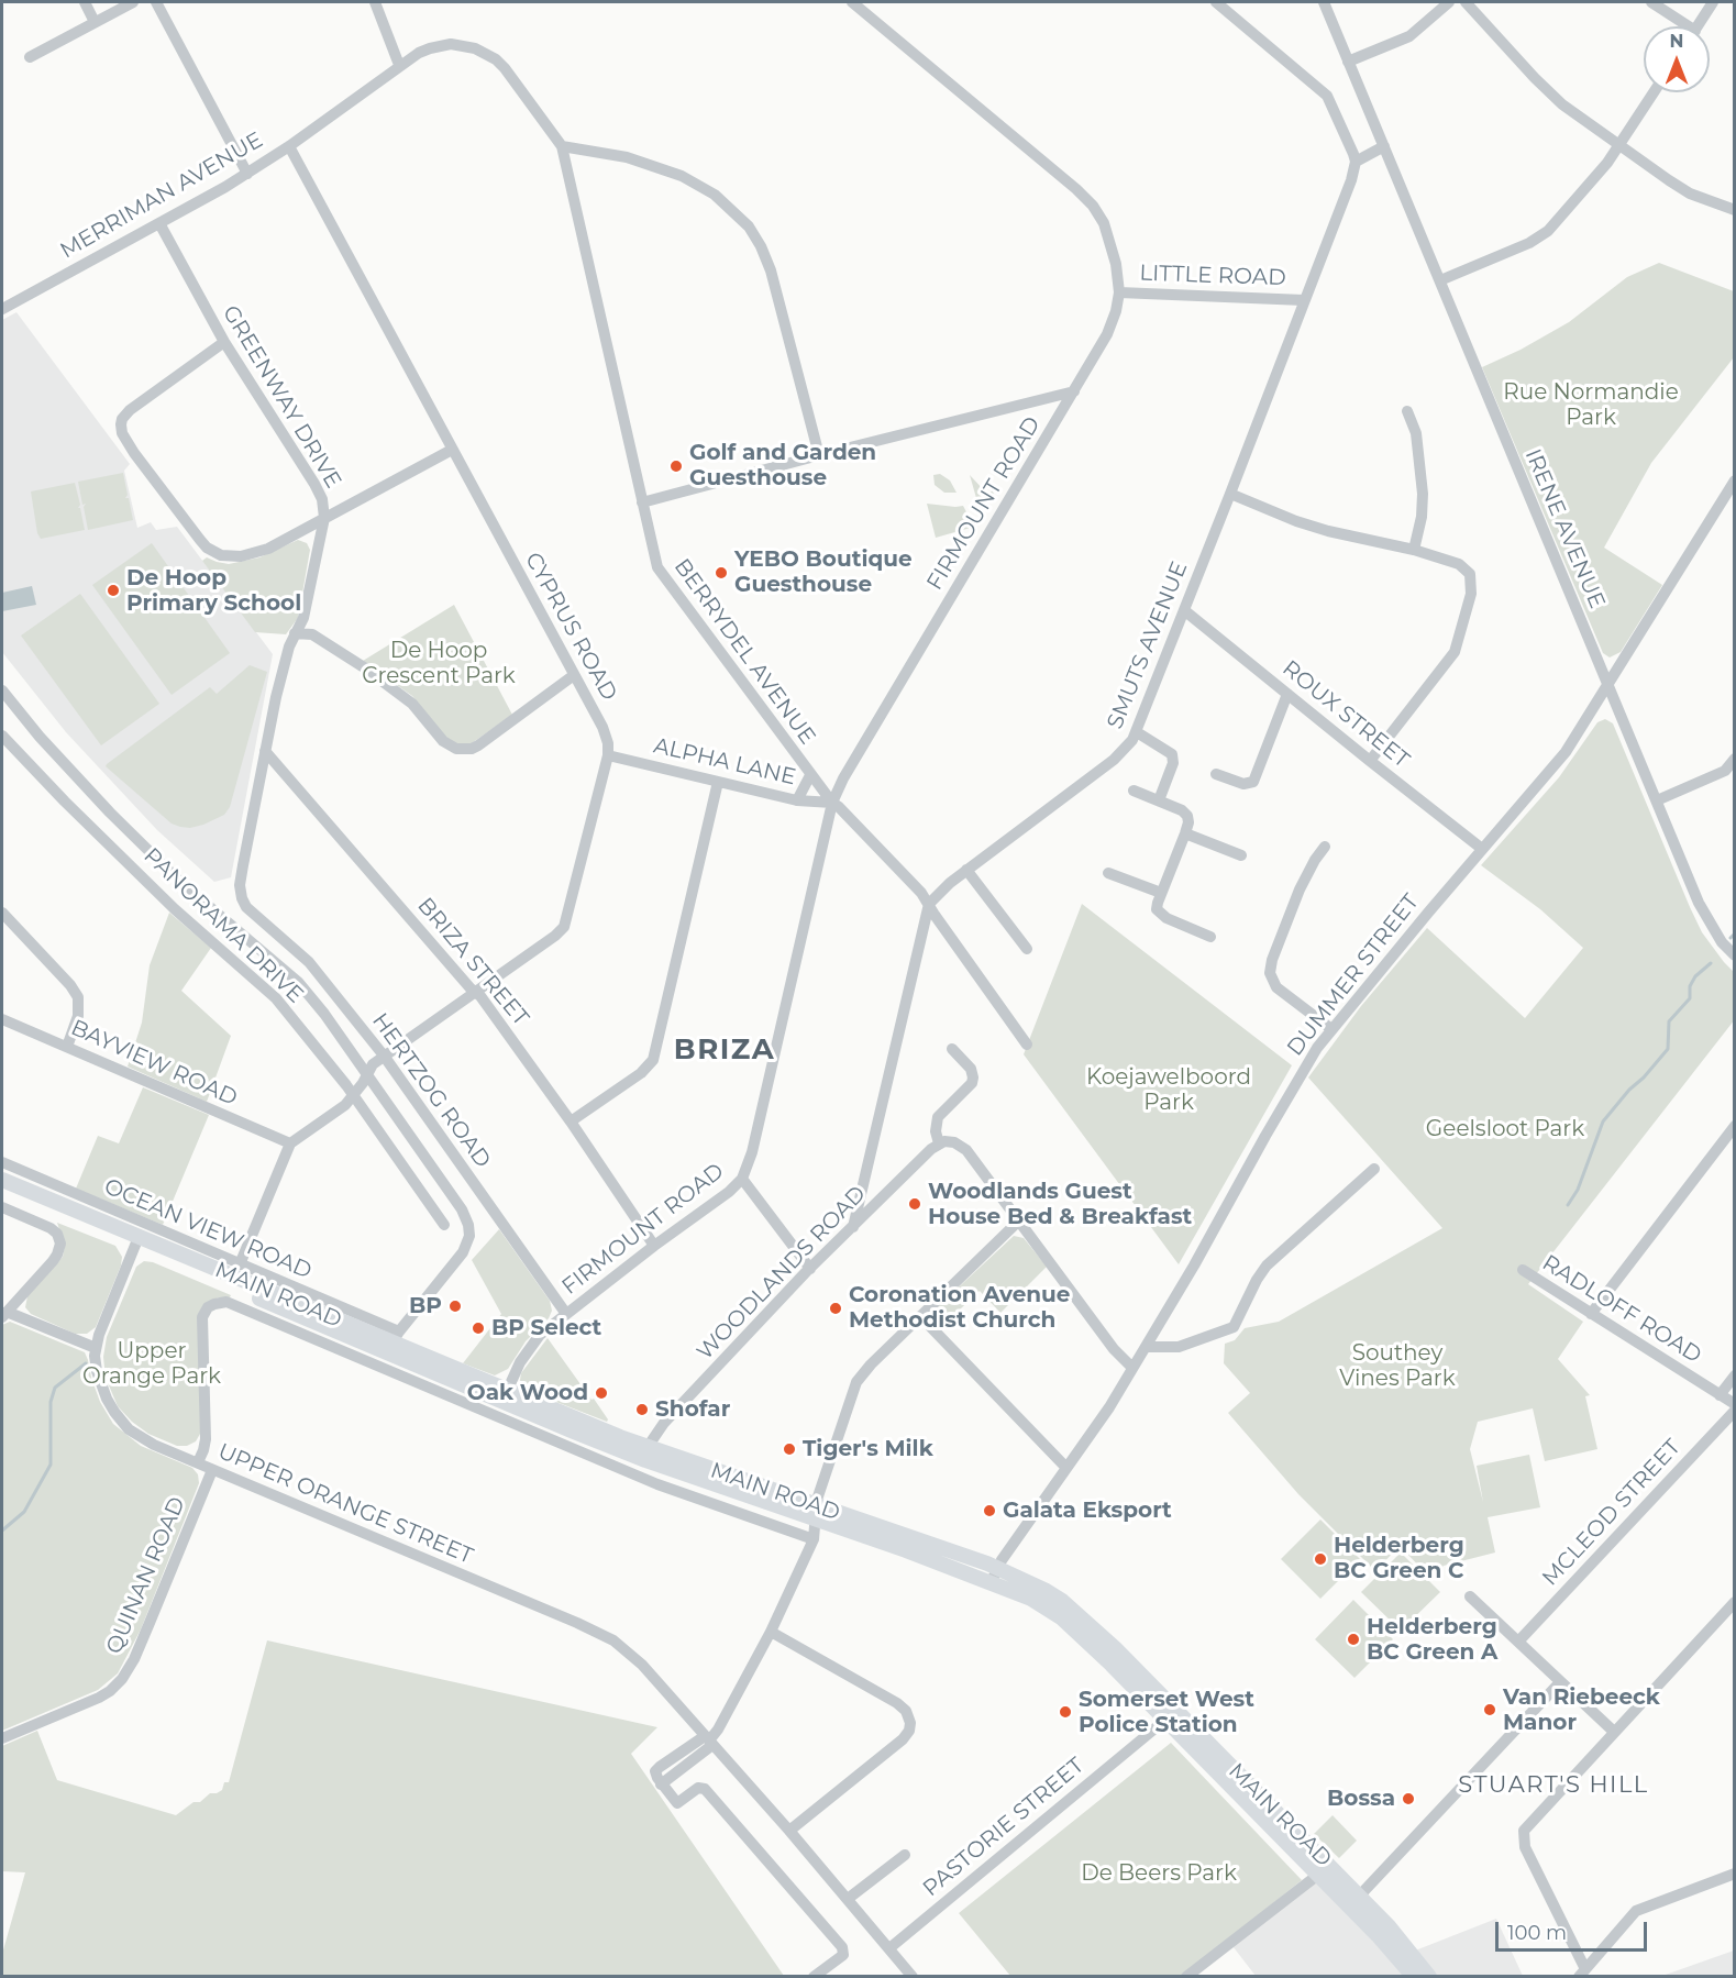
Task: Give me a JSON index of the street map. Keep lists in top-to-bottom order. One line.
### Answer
{"streets":{"main road":["MAIN ROAD"],"street":["MERRIMAN AVENUE","LITTLE ROAD","GREENWAY DRIVE","FIRMOUNT ROAD","IRENE AVENUE","CYPRUS ROAD","SMUTS AVENUE","BERRYDEL AVENUE","ROUX STREET","ALPHA LANE","PANORAMA DRIVE","BRIZA STREET","DUMMER STREET","BAYVIEW ROAD","HERTZOG ROAD","OCEAN VIEW ROAD","WOODLANDS ROAD","RADLOFF ROAD","UPPER ORANGE STREET","MCLEOD STREET","QUINAN ROAD","PASTORIE STREET"]},"crossings":[["MERRIMAN AVENUE","GREENWAY DRIVE"],["MERRIMAN AVENUE","CYPRUS ROAD"],["MERRIMAN AVENUE","BERRYDEL AVENUE"],["LITTLE ROAD","FIRMOUNT ROAD"],["LITTLE ROAD","SMUTS AVENUE"],["GREENWAY DRIVE","BRIZA STREET"],["GREENWAY DRIVE","HERTZOG ROAD"],["FIRMOUNT ROAD","BERRYDEL AVENUE"],["FIRMOUNT ROAD","ALPHA LANE"],["FIRMOUNT ROAD","BRIZA STREET"],["FIRMOUNT ROAD","HERTZOG ROAD"],["FIRMOUNT ROAD","MAIN ROAD"],["IRENE AVENUE","DUMMER STREET"],["CYPRUS ROAD","ALPHA LANE"],["CYPRUS ROAD","PANORAMA DRIVE"],["CYPRUS ROAD","BRIZA STREET"],["CYPRUS ROAD","BAYVIEW ROAD"],["CYPRUS ROAD","HERTZOG ROAD"],["SMUTS AVENUE","BERRYDEL AVENUE"],["SMUTS AVENUE","ROUX STREET"],["BERRYDEL AVENUE","ALPHA LANE"],["ROUX STREET","DUMMER STREET"],["DUMMER STREET","MAIN ROAD"],["OCEAN VIEW ROAD","MAIN ROAD"],["WOODLANDS ROAD","MAIN ROAD"],["MAIN ROAD","UPPER ORANGE STREET"],["MAIN ROAD","PASTORIE STREET"],["UPPER ORANGE STREET","QUINAN ROAD"],["UPPER ORANGE STREET","PASTORIE STREET"]],"districts":["BRIZA","STUART'S HILL"],"parks":["Rue Normandie Park","De Hoop Crescent Park","Koejawelboord Park","Geelsloot Park","Upper Orange Park","Southey Vines Park","De Beers Park"],"places":["Golf and Garden Guesthouse","YEBO Boutique Guesthouse","De Hoop Primary School","Woodlands Guest House Bed & Breakfast","BP","Coronation Avenue Methodist Church","BP Select","Oak Wood","Shofar","Tiger's Milk","Galata Eksport","Helderberg BC Green C","Helderberg BC Green A","Van Riebeeck Manor","Somerset West Police Station","Bossa"],"scale_bar":"100 m","north":"top"}
